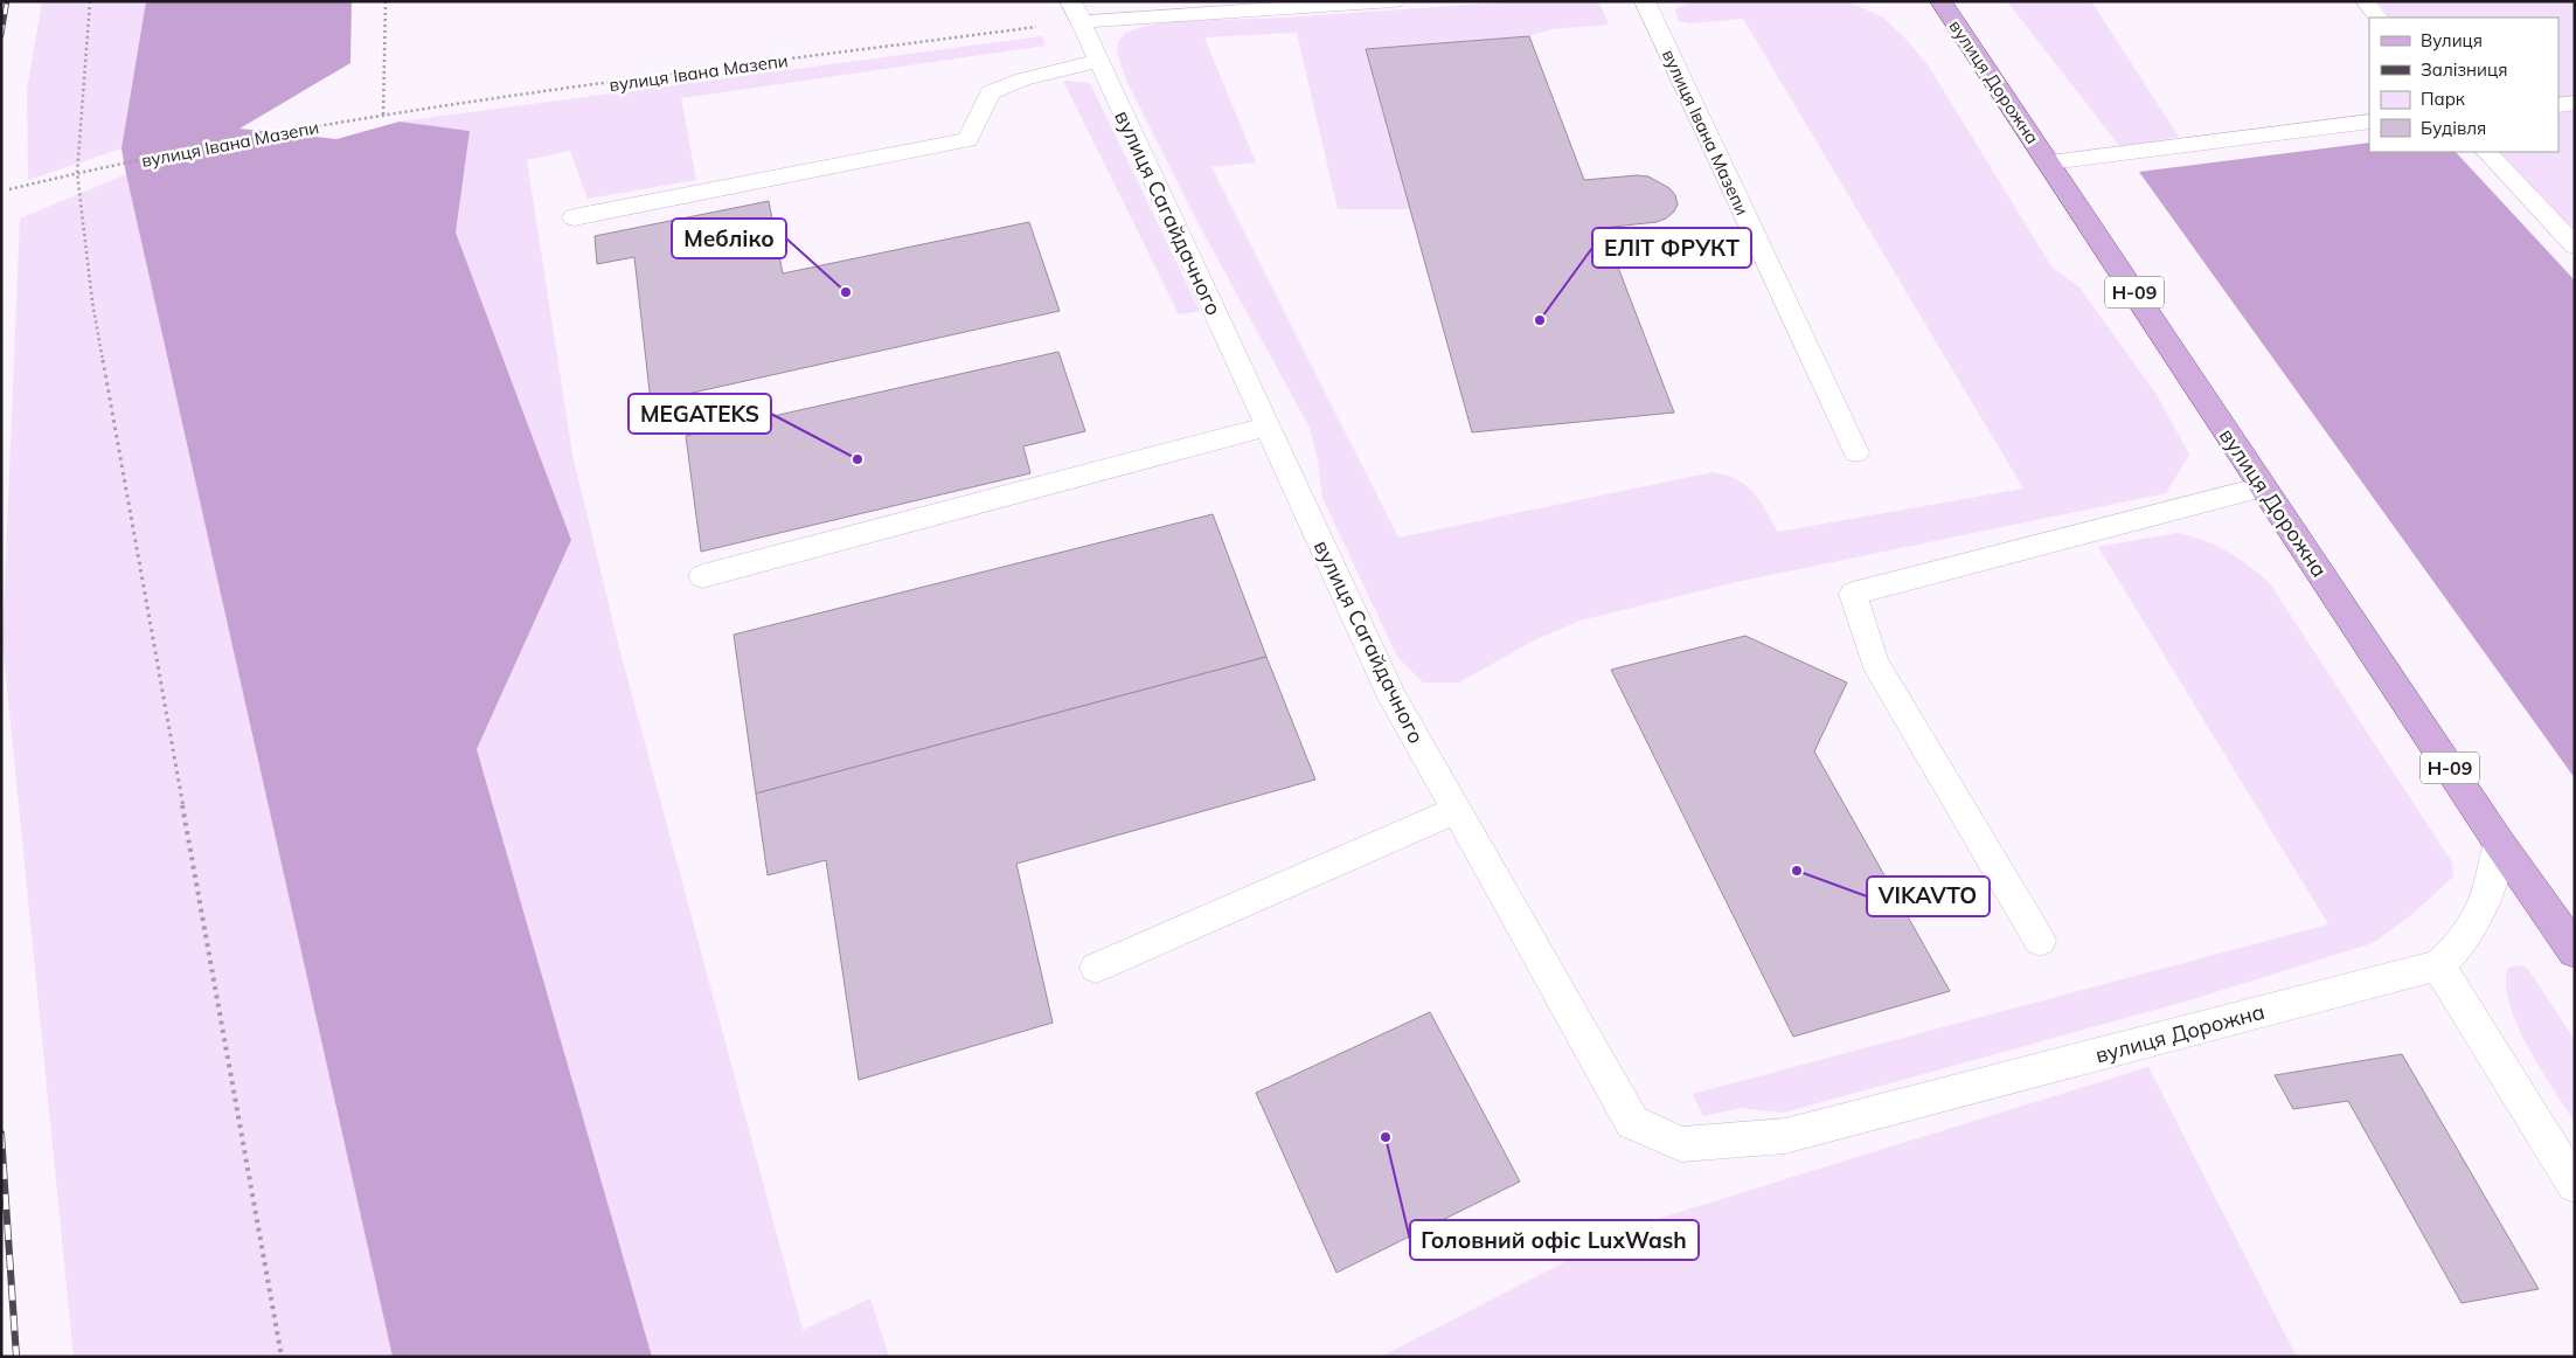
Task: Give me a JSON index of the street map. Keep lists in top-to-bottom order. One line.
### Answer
{"streets":{"main road":["вулиця Дорожна","Н-09"],"lane":["вулиця Івана Мазепи","вулиця Сагайдачного"]},"crossings":[["вулиця Івана Мазепи","вулиця Сагайдачного"],["вулиця Дорожна","вулиця Сагайдачного"]],"places":["Мебліко","ЕЛІТ ФРУКТ","MEGATEKS","VIKAVTO","Головний офіс LuxWash"],"legend":["Вулиця","Залізниця","Парк","Будівля"]}
